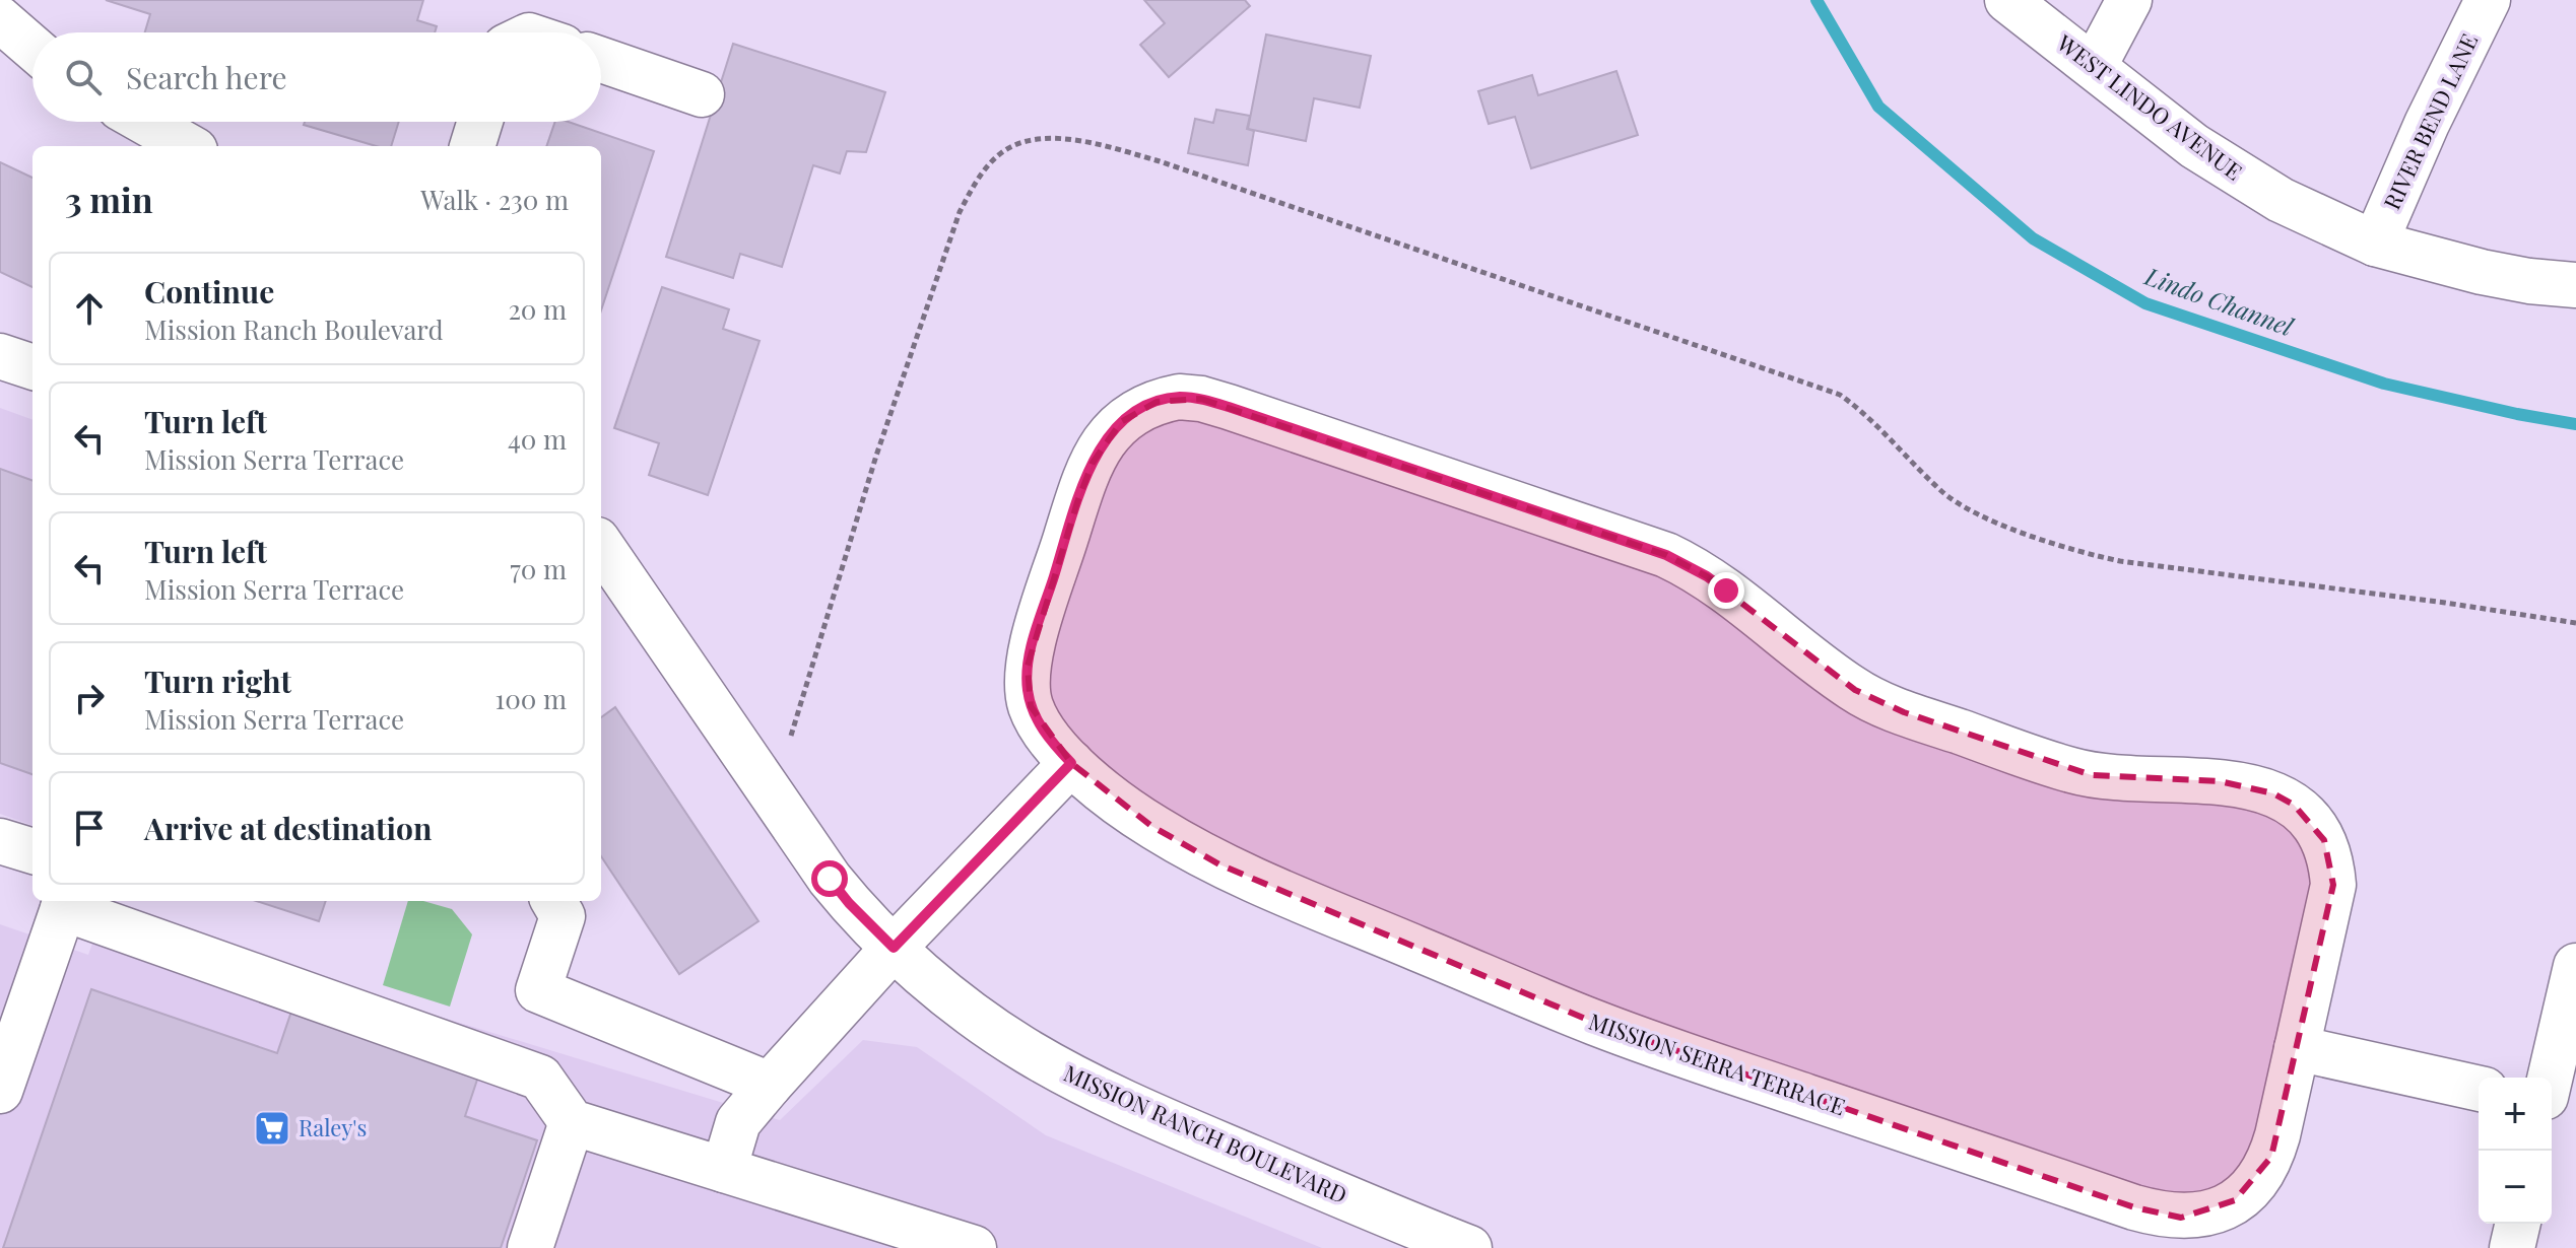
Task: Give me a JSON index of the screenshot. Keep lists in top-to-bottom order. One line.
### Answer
{"streets":{"street":["WEST LINDO AVENUE","RIVER BEND LANE","MISSION SERRA TERRACE","MISSION RANCH BOULEVARD"]},"crossings":[["WEST LINDO AVENUE","RIVER BEND LANE"]],"water":["Lindo Channel"],"places":{"supermarket":["Raley's"]},"page":{"search":"Search here","heading":["3 min","Walk · 230 m"],"list":[["Continue","Mission Ranch Boulevard","20 m"],["Turn left","Mission Serra Terrace","40 m"],["Turn left","Mission Serra Terrace","70 m"],["Turn right","Mission Serra Terrace","100 m"],"Arrive at destination"],"map_buttons":["+","−"]}}
